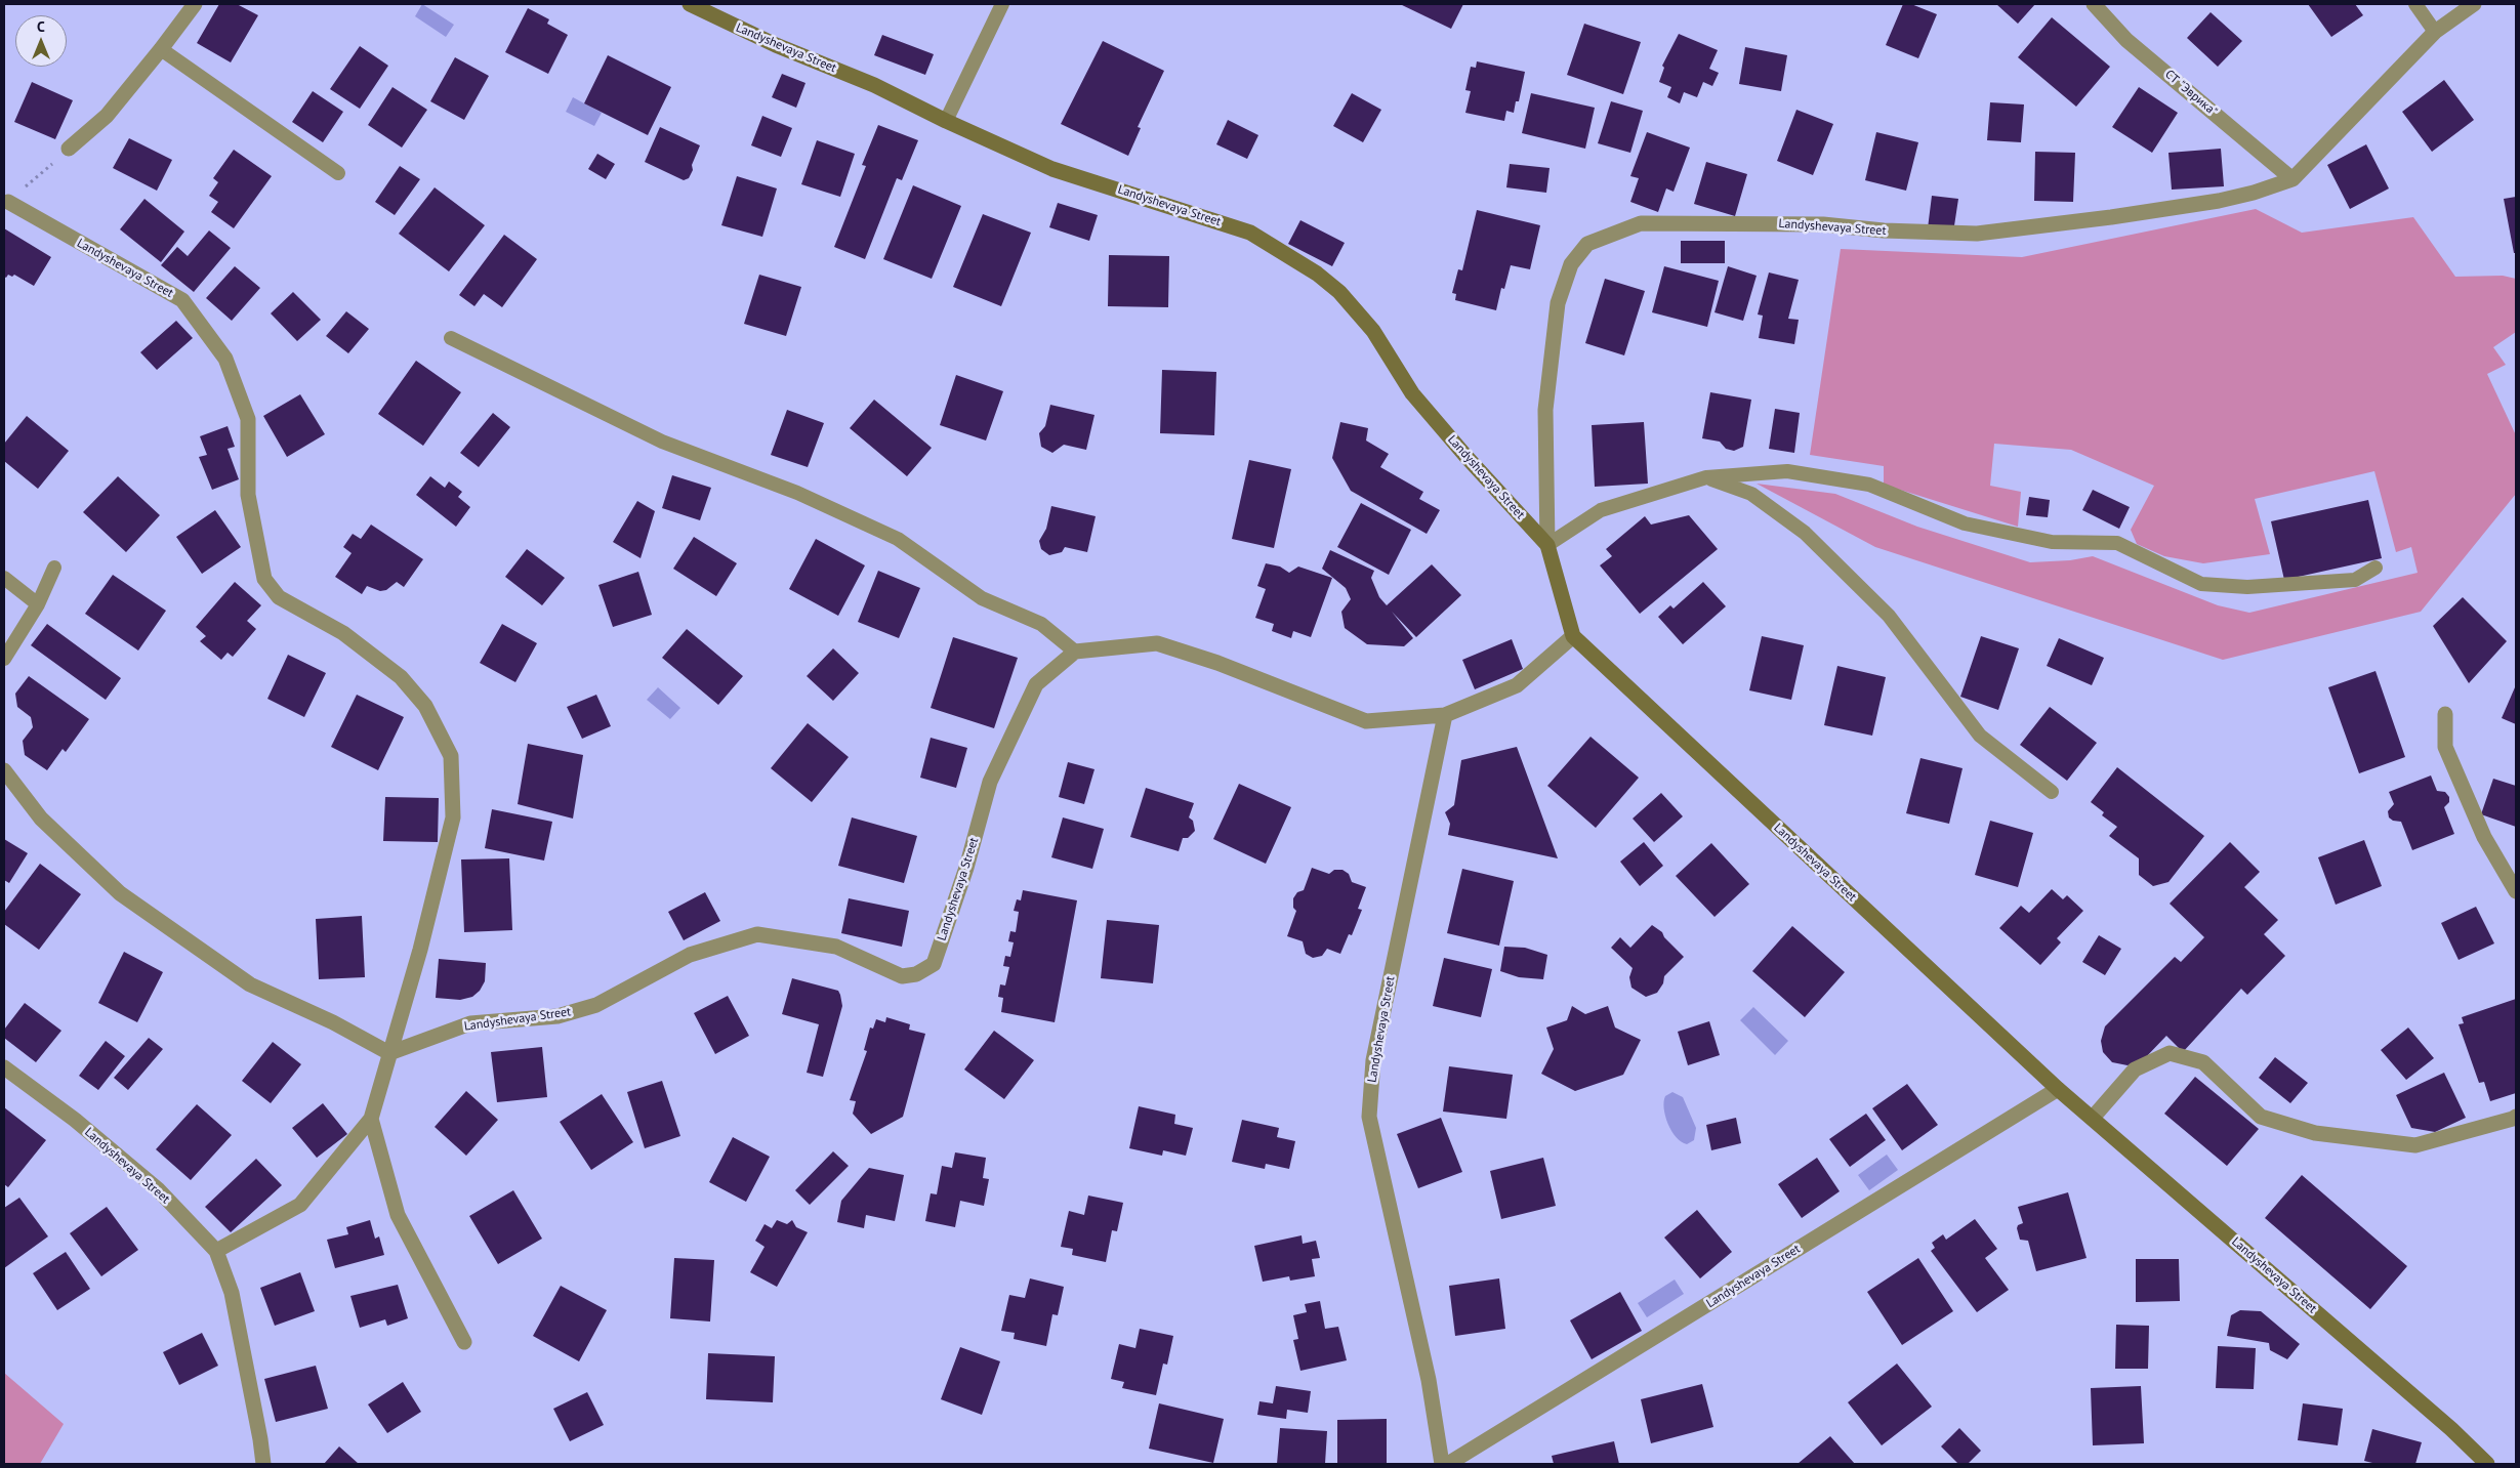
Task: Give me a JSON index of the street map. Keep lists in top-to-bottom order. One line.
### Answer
{"streets":{"street":["Landyshevaya Street","СТ \"Эврика\""]},"crossings":[["Landyshevaya Street","СТ \"Эврика\""]],"north":"top"}
